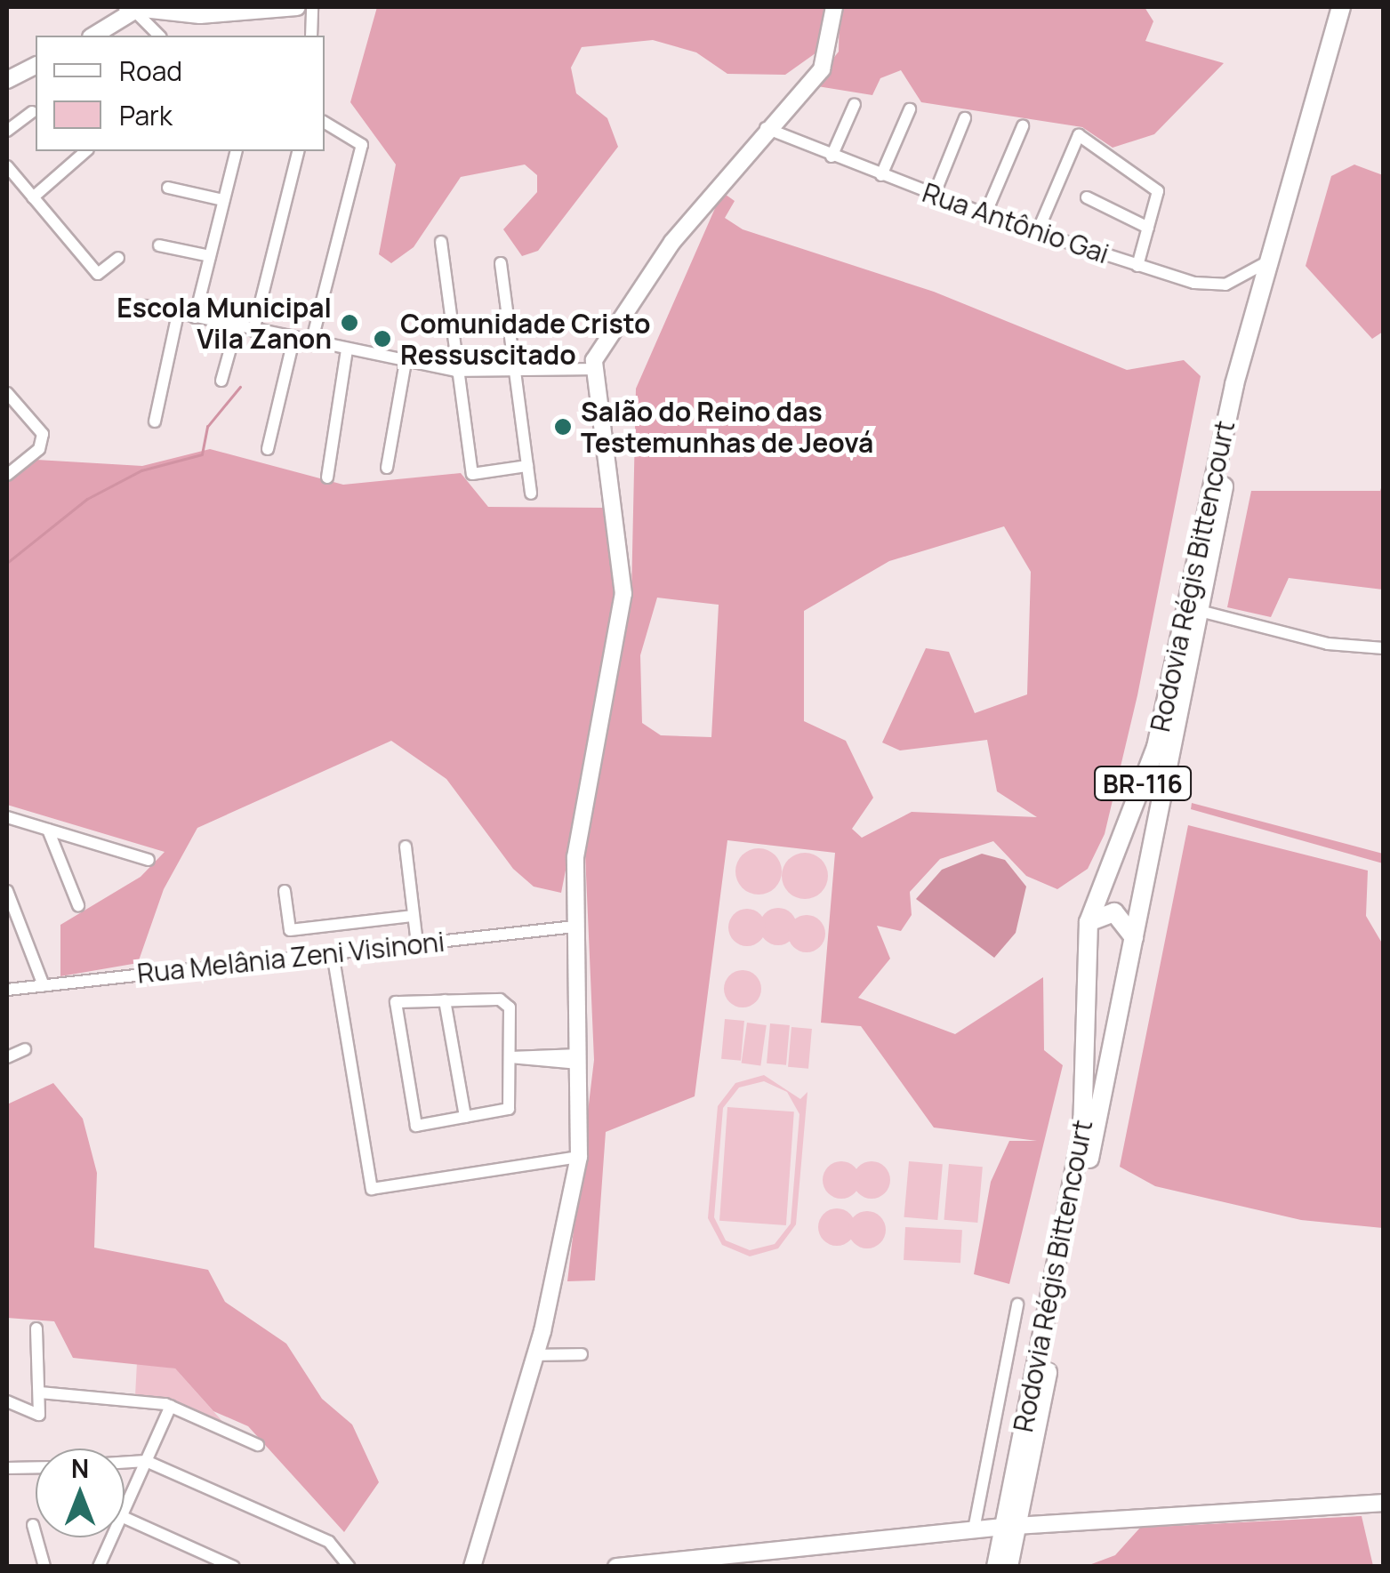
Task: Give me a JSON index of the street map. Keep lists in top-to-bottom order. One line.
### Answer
{"streets":{"highway":["Rodovia Régis Bittencourt","BR-116"],"street":["Rua Antônio Gai","Rua Melânia Zeni Visinoni"]},"crossings":[["Rua Antônio Gai","Rodovia Régis Bittencourt"]],"places":["Escola Municipal Vila Zanon","Comunidade Cristo Ressuscitado","Salão do Reino das Testemunhas de Jeová"],"legend":["Road","Park"],"north":"top"}
